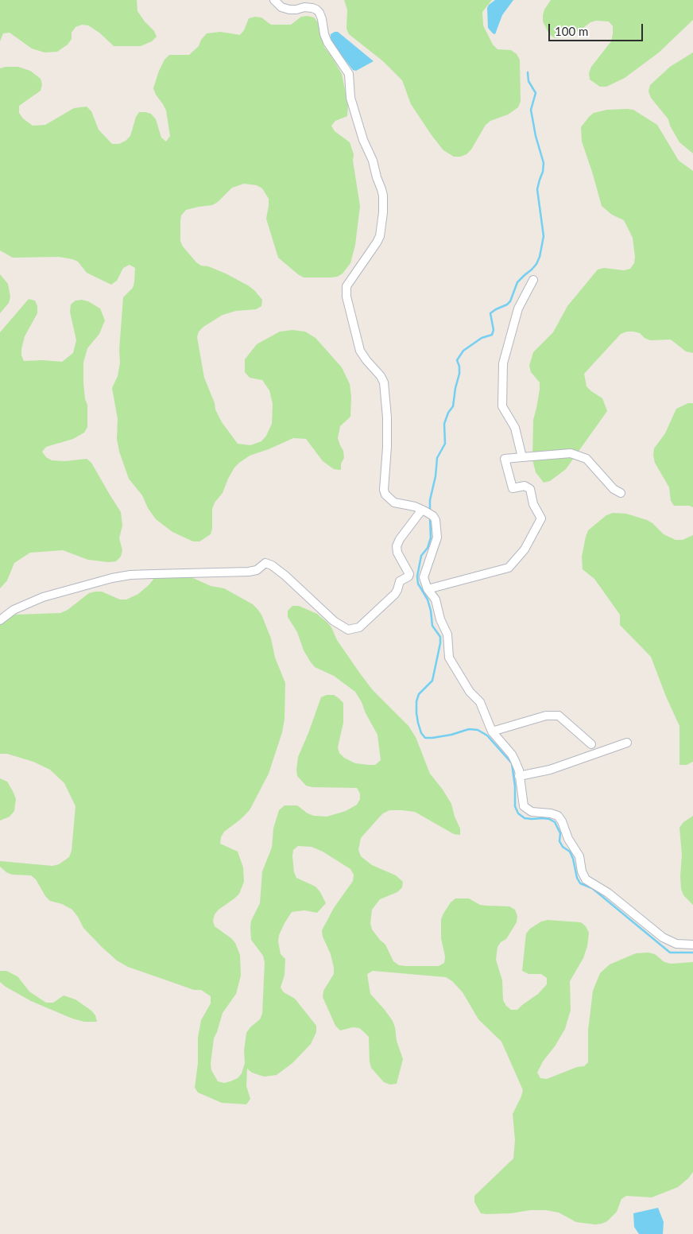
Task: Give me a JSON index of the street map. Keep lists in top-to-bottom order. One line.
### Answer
{"scale_bar":"100 m"}
